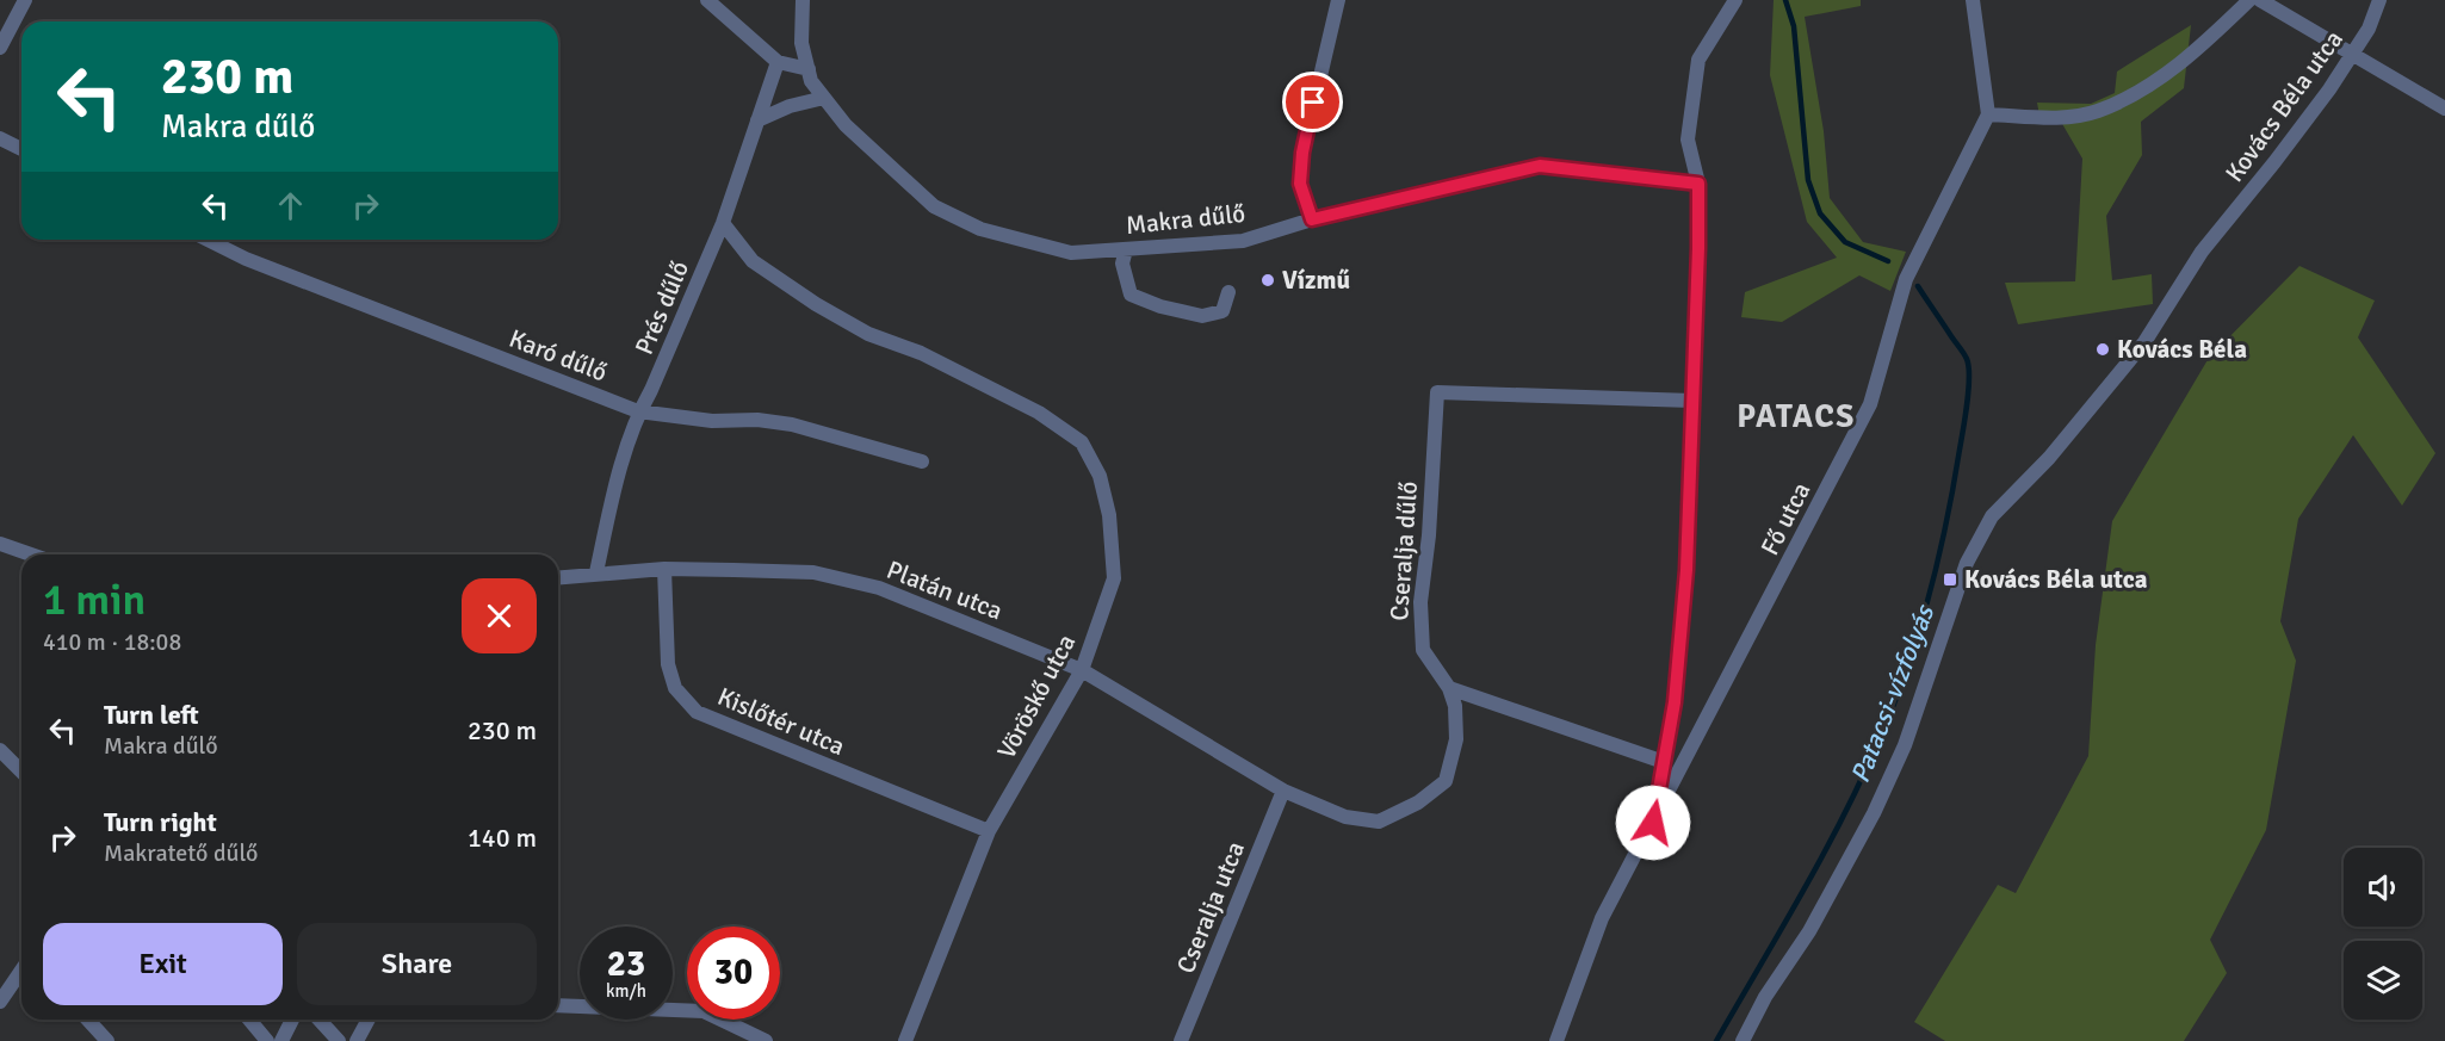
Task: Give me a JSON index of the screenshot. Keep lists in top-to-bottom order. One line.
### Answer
{"streets":{"street":["Kovács Béla utca","Makra dűlő","Prés dűlő","Karó dűlő","Fő utca","Cseralja dűlő","Platán utca","Vöröskő utca","Kislőtér utca","Cseralja utca"]},"crossings":[["Prés dűlő","Karó dűlő"],["Prés dűlő","Platán utca"],["Prés dűlő","Vöröskő utca"],["Cseralja dűlő","Platán utca"],["Cseralja dűlő","Cseralja utca"],["Platán utca","Vöröskő utca"],["Platán utca","Kislőtér utca"],["Platán utca","Cseralja utca"],["Vöröskő utca","Kislőtér utca"]],"districts":["PATACS"],"water":["Patacsi-vízfolyás"],"places":{"other":["Vízmű","Kovács Béla"],"transit":["Kovács Béla utca"]},"page":{"turn":["230 m","Makra dűlő"],"heading":["1 min","410 m · 18:08"],"list":[{"name":"Turn left","note":"Makra dűlő","value":"230 m"},{"name":"Turn right","note":"Makratető dűlő","value":"140 m"}],"buttons":["Exit","Share"],"speed":"23 km/h","limit":"30"}}
